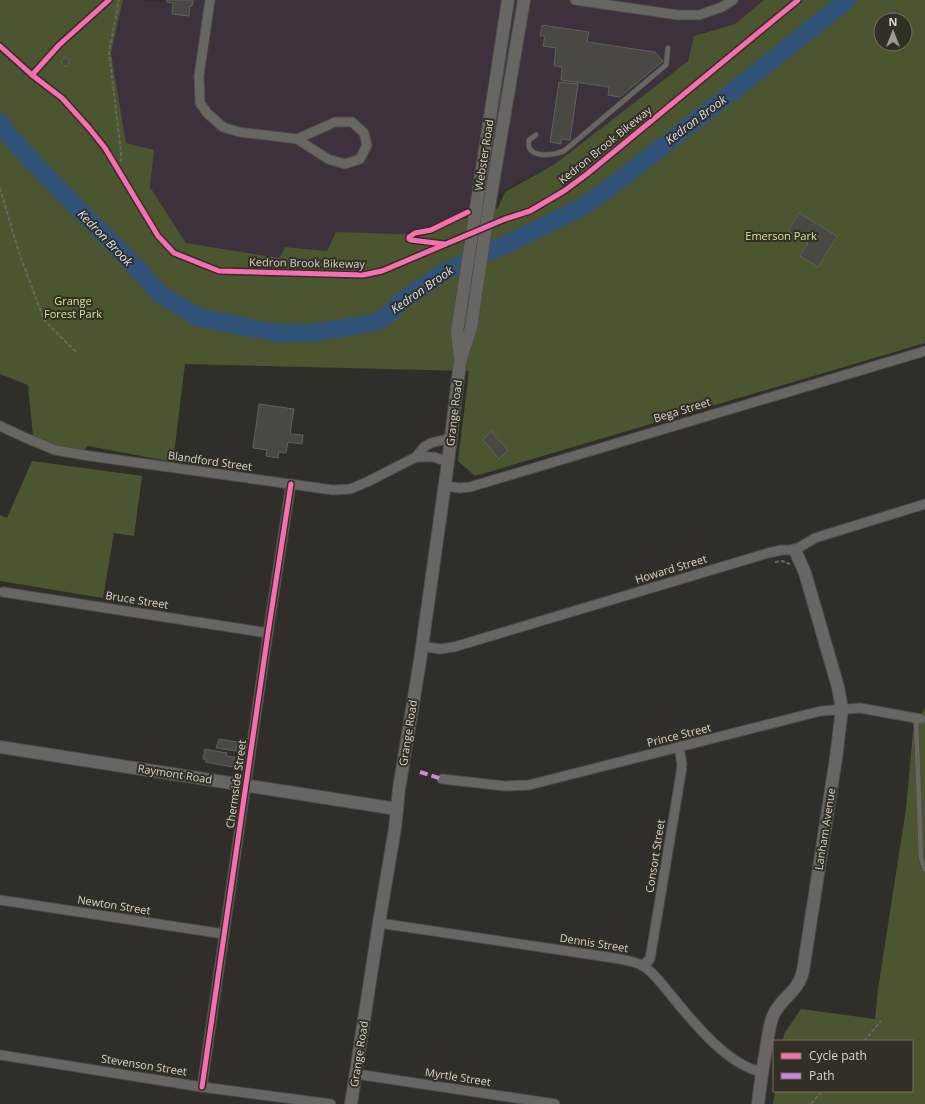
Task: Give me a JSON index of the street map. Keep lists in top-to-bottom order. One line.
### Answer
{"streets":{"main road":["Webster Road","Grange Road","Raymont Road","Lanham Avenue"],"street":["Bega Street","Blandford Street","Howard Street","Bruce Street","Prince Street","Chermside Street","Consort Street","Newton Street","Dennis Street","Stevenson Street","Myrtle Street"],"cycle path":["Kedron Brook Bikeway"]},"crossings":[["Webster Road","Grange Road"],["Bega Street","Grange Road"],["Grange Road","Blandford Street"],["Grange Road","Howard Street"],["Grange Road","Raymont Road"],["Grange Road","Dennis Street"],["Grange Road","Myrtle Street"],["Blandford Street","Chermside Street"],["Howard Street","Lanham Avenue"],["Bruce Street","Chermside Street"],["Prince Street","Lanham Avenue"],["Prince Street","Consort Street"],["Raymont Road","Chermside Street"],["Chermside Street","Newton Street"],["Chermside Street","Stevenson Street"],["Lanham Avenue","Dennis Street"],["Consort Street","Dennis Street"]],"water":["Kedron Brook"],"parks":["Emerson Park","Grange Forest Park"],"legend":["Cycle path","Path"],"north":"top"}
